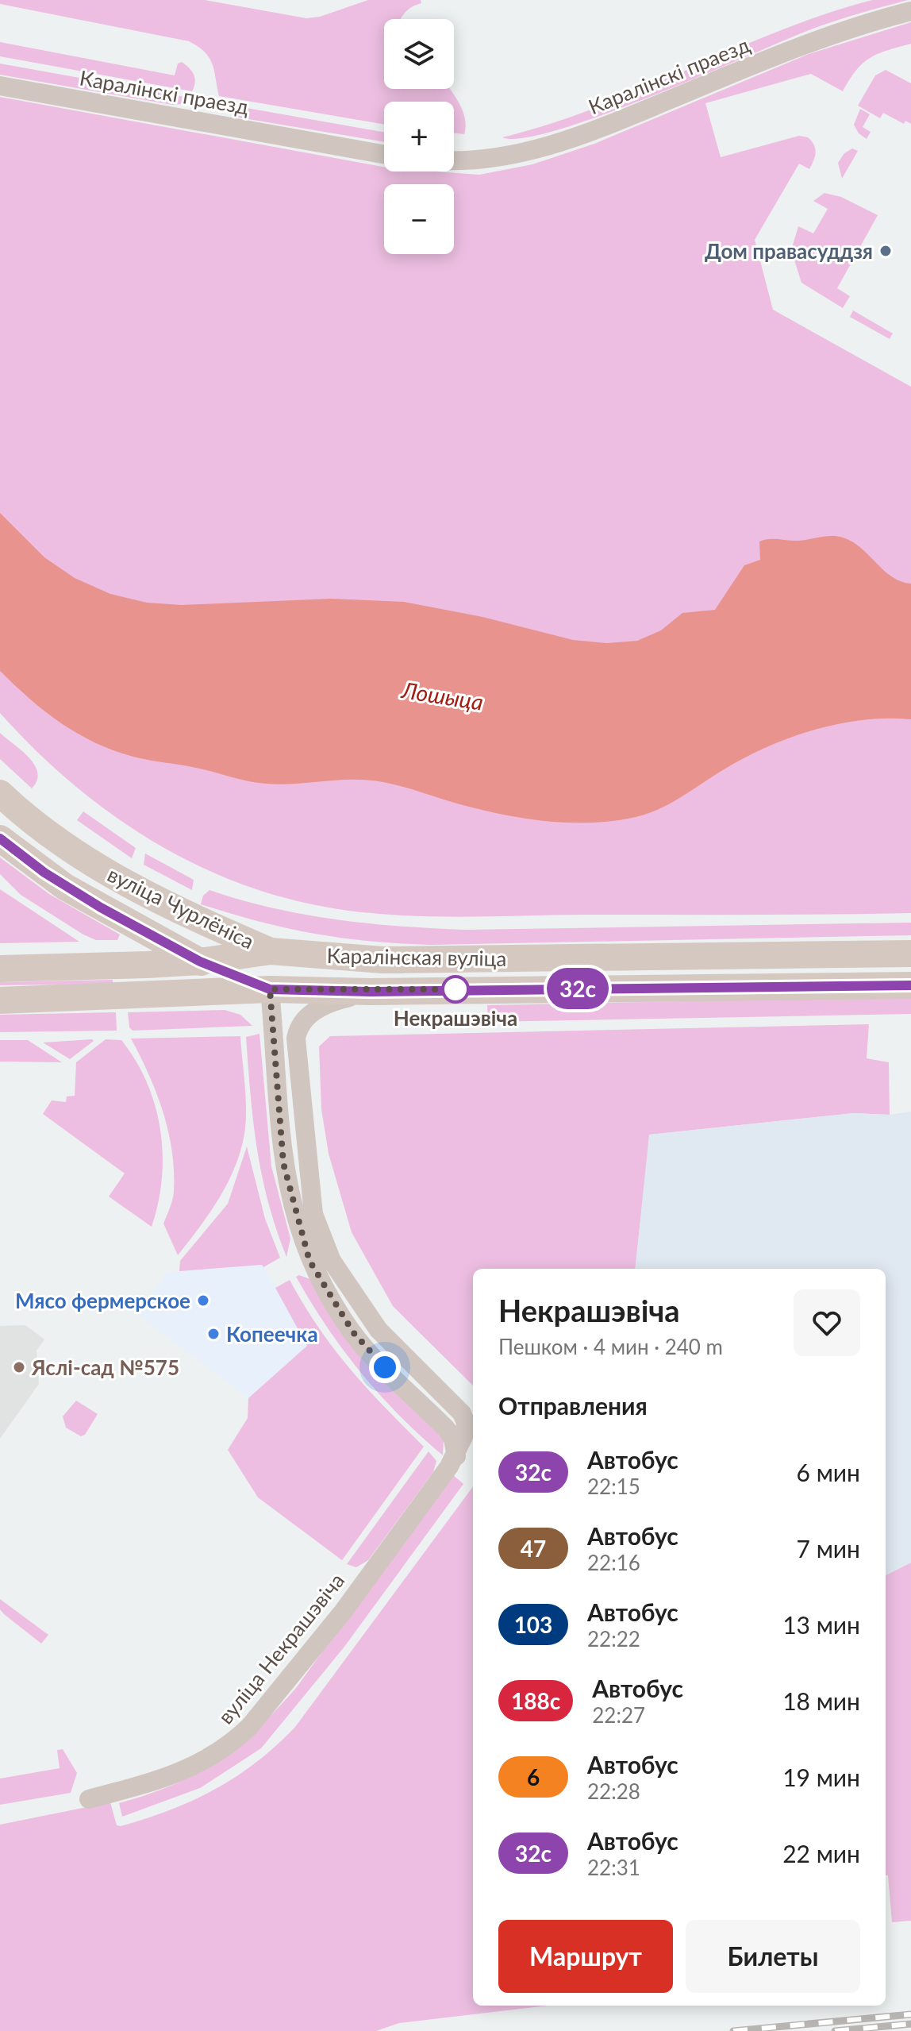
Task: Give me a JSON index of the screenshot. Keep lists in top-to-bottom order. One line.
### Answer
{"streets":{"main road":["вуліца Чурлёніса","Каралінская вуліца"],"street":["Каралінскі праезд","вуліца Некрашэвіча"]},"crossings":[["вуліца Чурлёніса","Каралінская вуліца"],["Каралінская вуліца","вуліца Некрашэвіча"]],"water":["Лошыца"],"places":["Дом правасуддзя","Некрашэвіча","Мясо фермерское","Копеечка","Яслі-сад №575"],"lines":["bus line 32с"],"page":{"on_map":"32с","map_buttons":["+","−"],"heading":[["Некрашэвіча","Пешком · 4 мин · 240 m"],"Отправления"],"list":[{"mark":"32с","name":"Автобус","note":"22:15","value":"6 мин"},{"mark":"47","name":"Автобус","note":"22:16","value":"7 мин"},{"mark":"103","name":"Автобус","note":"22:22","value":"13 мин"},{"mark":"188с","name":"Автобус","note":"22:27","value":"18 мин"},{"mark":"6","name":"Автобус","note":"22:28","value":"19 мин"},{"mark":"32с","name":"Автобус","note":"22:31","value":"22 мин"}],"buttons":["Маршрут","Билеты"]}}
